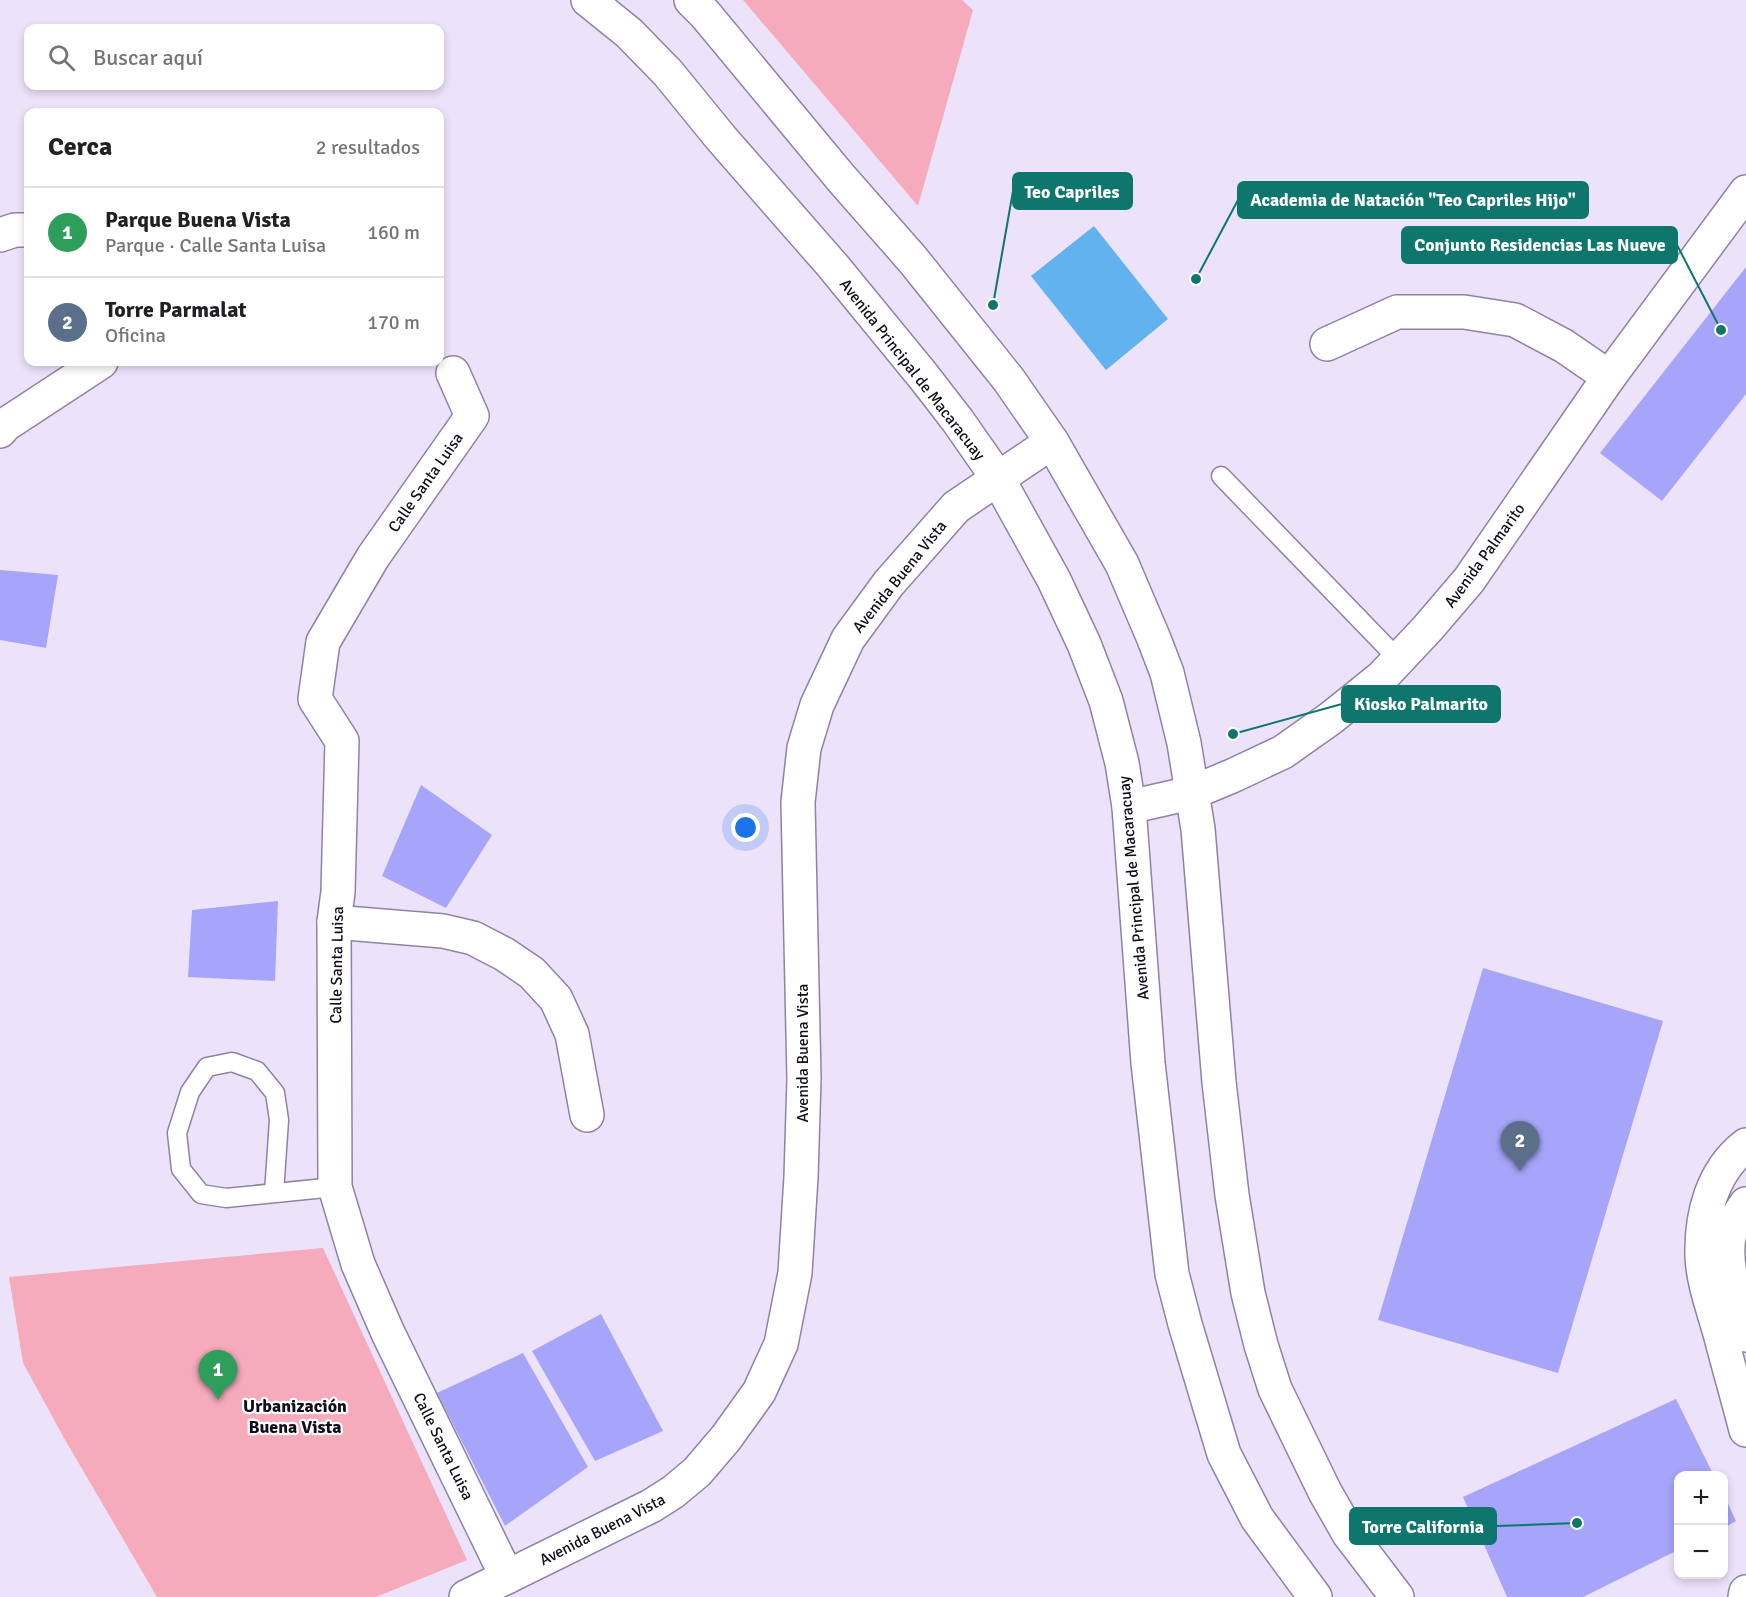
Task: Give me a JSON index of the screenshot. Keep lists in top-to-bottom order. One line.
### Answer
{"streets":{"street":["Avenida Principal de Macaracuay","Calle Santa Luisa","Avenida Palmarito","Avenida Buena Vista"]},"crossings":[["Avenida Principal de Macaracuay","Avenida Palmarito"],["Avenida Principal de Macaracuay","Avenida Buena Vista"],["Calle Santa Luisa","Avenida Buena Vista"]],"districts":["Urbanización Buena Vista"],"places":["Academia de Natación \"Teo Capriles Hijo\"","Teo Capriles","Conjunto Residencias Las Nueve","Kiosko Palmarito","Torre California"],"page":{"search":"Buscar aquí","heading":["Cerca","2 resultados"],"list":[{"mark":"1","name":"Parque Buena Vista","note":"Parque · Calle Santa Luisa","value":"160 m"},{"mark":"2","name":"Torre Parmalat","note":"Oficina","value":"170 m"}],"pins":["2","1"],"map_buttons":["+","−"]}}
